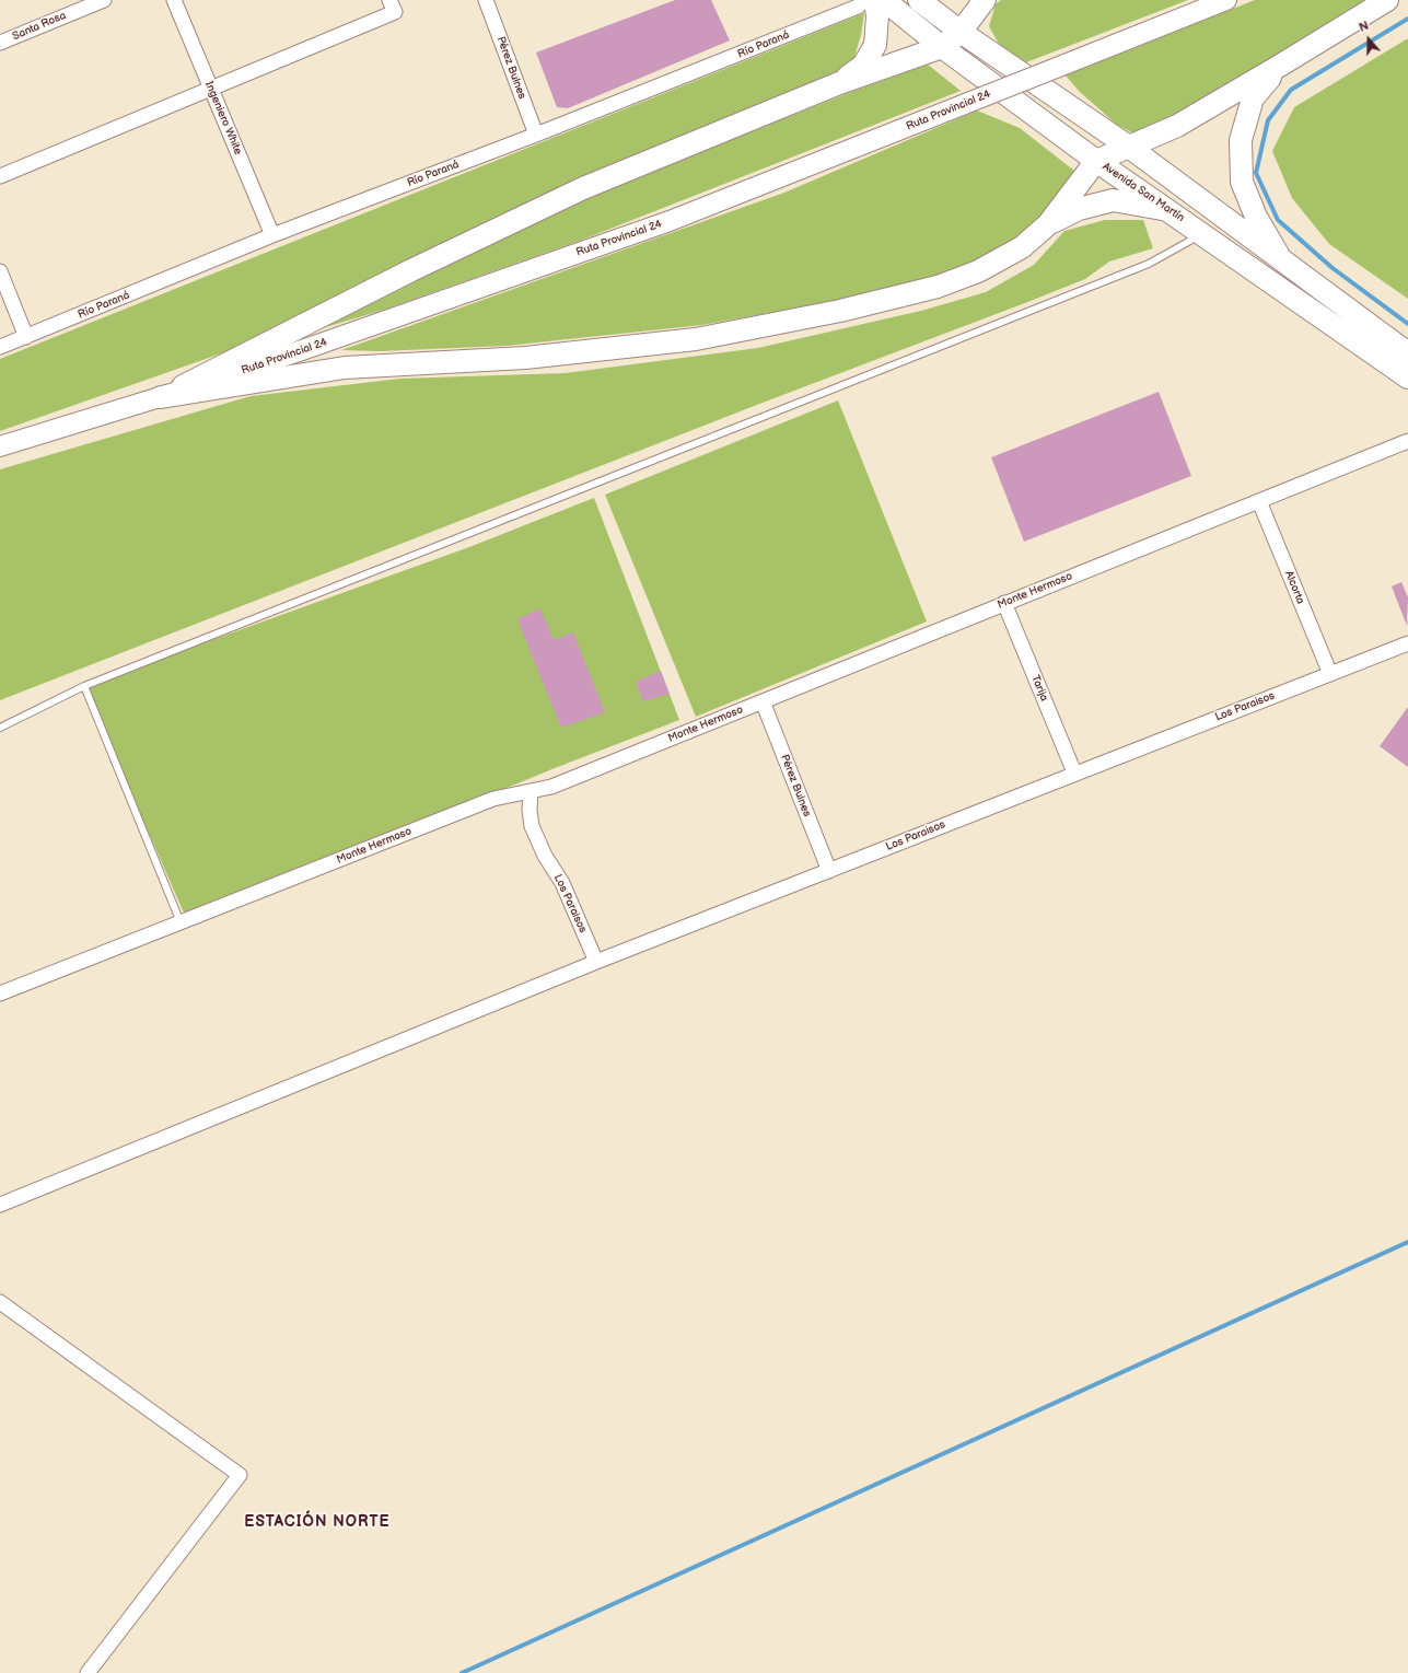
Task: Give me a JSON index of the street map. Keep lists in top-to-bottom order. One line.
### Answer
{"streets":{"main road":["Ruta Provincial 24","Avenida San Martín"],"street":["Santa Rosa","Río Paraná","Pérez Bulnes","Ingeniero White","Alcorta","Monte Hermoso","Tarija","Los Paraisos"]},"crossings":[["Río Paraná","Pérez Bulnes"],["Río Paraná","Ingeniero White"],["Pérez Bulnes","Monte Hermoso"],["Pérez Bulnes","Los Paraisos"],["Alcorta","Monte Hermoso"],["Alcorta","Los Paraisos"],["Monte Hermoso","Tarija"],["Monte Hermoso","Los Paraisos"],["Tarija","Los Paraisos"]],"districts":["ESTACIÓN NORTE"],"north":"top"}
